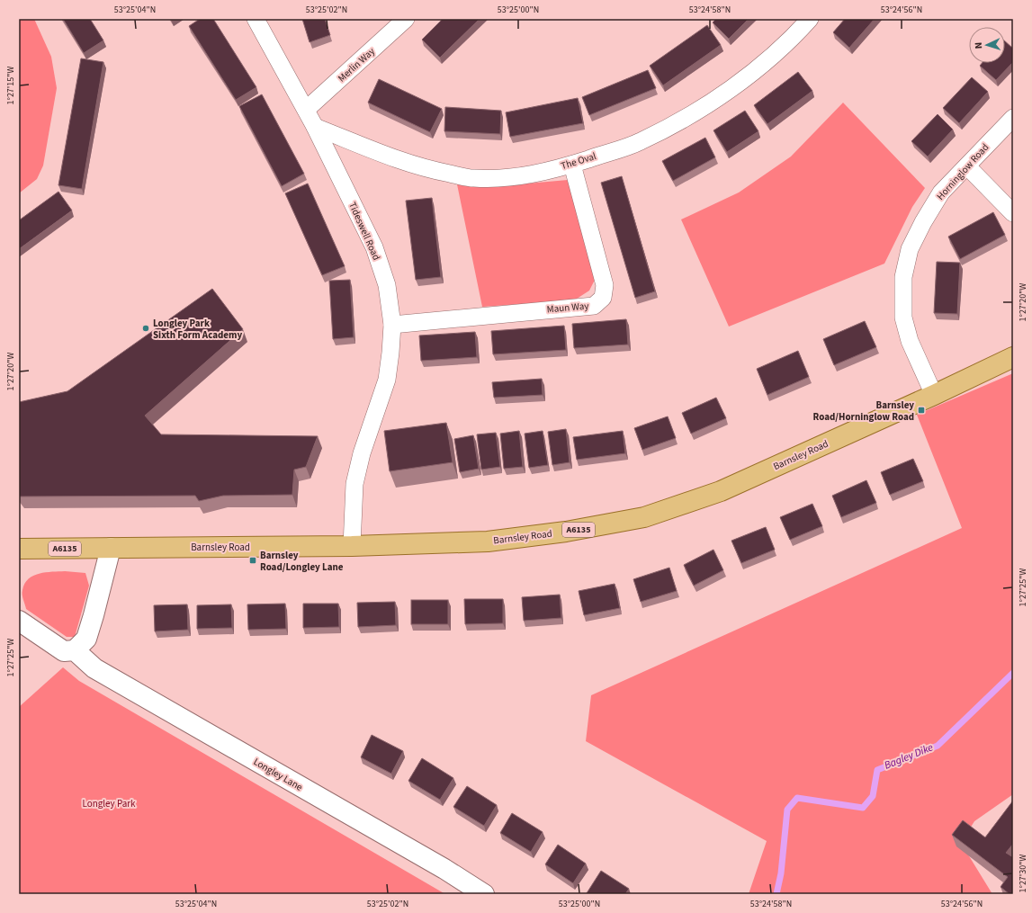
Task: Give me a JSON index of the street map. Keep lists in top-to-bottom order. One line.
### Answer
{"streets":{"main road":["Barnsley Road","A6135"],"street":["Merlin Way","The Oval","Horninglow Road","Tideswell Road","Maun Way","Longley Lane"]},"crossings":[["Merlin Way","Tideswell Road"],["The Oval","Tideswell Road"],["The Oval","Maun Way"],["Horninglow Road","Barnsley Road"],["Tideswell Road","Maun Way"],["Tideswell Road","Barnsley Road"]],"water":["Bagley Dike"],"parks":["Longley Park"],"places":{"other":["Longley Park Sixth Form Academy"],"transit":["Barnsley Road/Horninglow Road","Barnsley Road/Longley Lane"]},"north":"left","coordinates":["53°25'04\"N","53°25'02\"N","53°25'00\"N","53°24'58\"N","53°24'56\"N","1°27'15\"W","1°27'20\"W","1°27'25\"W","1°27'30\"W"]}
